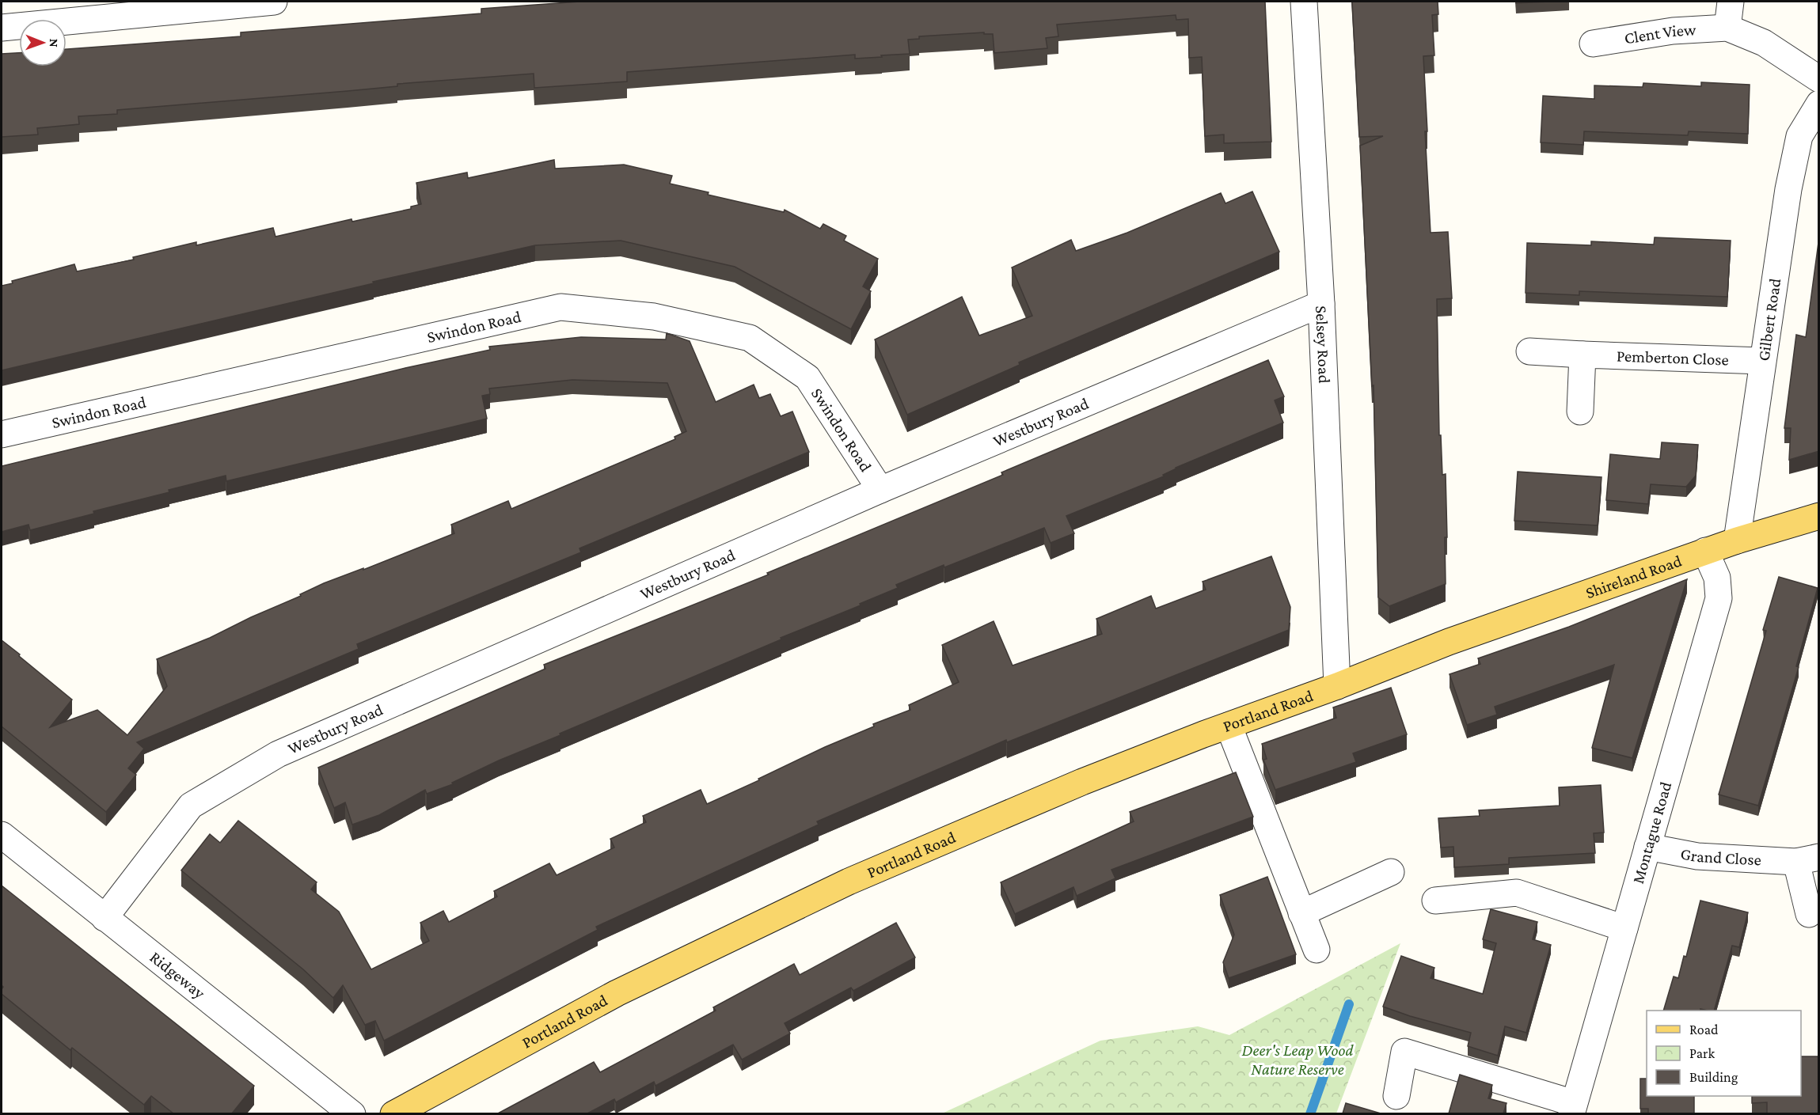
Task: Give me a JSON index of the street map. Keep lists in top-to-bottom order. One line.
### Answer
{"streets":{"main road":["Shireland Road","Portland Road"],"street":["Clent View","Gilbert Road","Swindon Road","Selsey Road","Pemberton Close","Westbury Road","Montague Road","Grand Close","Ridgeway"]},"crossings":[["Gilbert Road","Pemberton Close"],["Gilbert Road","Shireland Road"],["Swindon Road","Westbury Road"],["Selsey Road","Westbury Road"],["Selsey Road","Portland Road"],["Westbury Road","Ridgeway"],["Shireland Road","Portland Road"],["Shireland Road","Montague Road"],["Montague Road","Grand Close"]],"parks":["Deer's Leap Wood Nature Reserve"],"legend":["Road","Park","Building"],"north":"right"}
